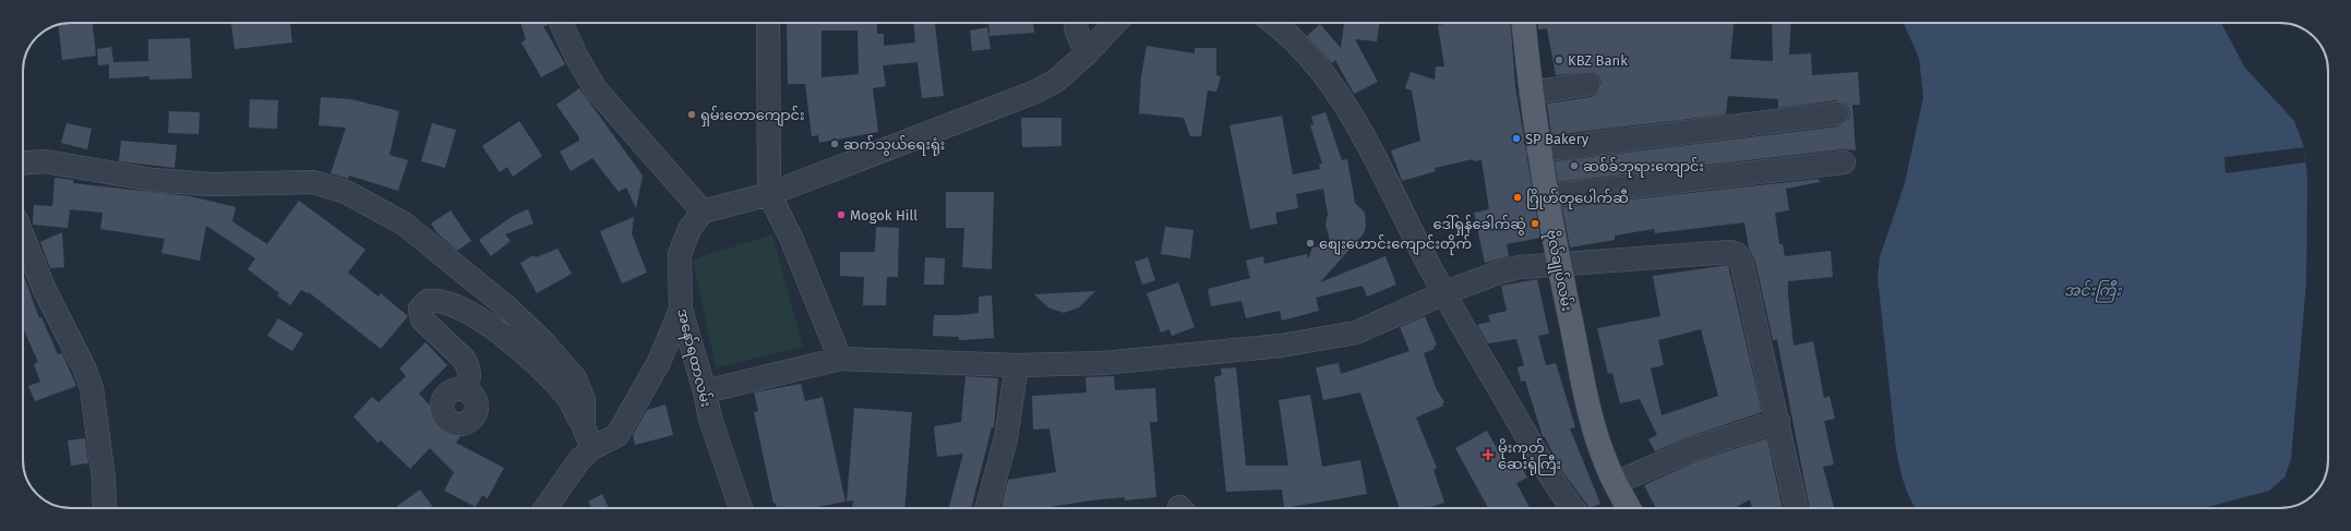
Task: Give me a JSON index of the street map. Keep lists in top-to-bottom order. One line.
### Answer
{"streets":{"main road":["ဗိုလ်‌ချုပ်‌လမ်း"],"street":["အ‌နော်‌ရထာလမ်း"]},"water":["အင်းကြီး"],"places":{"other":["KBZ Bank","ရှမ်းတောကျောင်း","SP Bakery","ဆက်သွယ်ရေးရုံး","ဆစ်ခ်ဘုရားကျောင်း","ဂြိုဟ်တုပေါက်ဆီ","Mogok Hill","ဒေါ်ရှန်ခေါက်ဆွဲ","စျေးဟောင်းကျောင်းတိုက်"],"health":["မိုးကုတ်‌ ‌ဆေးရုံကြီး"]}}
